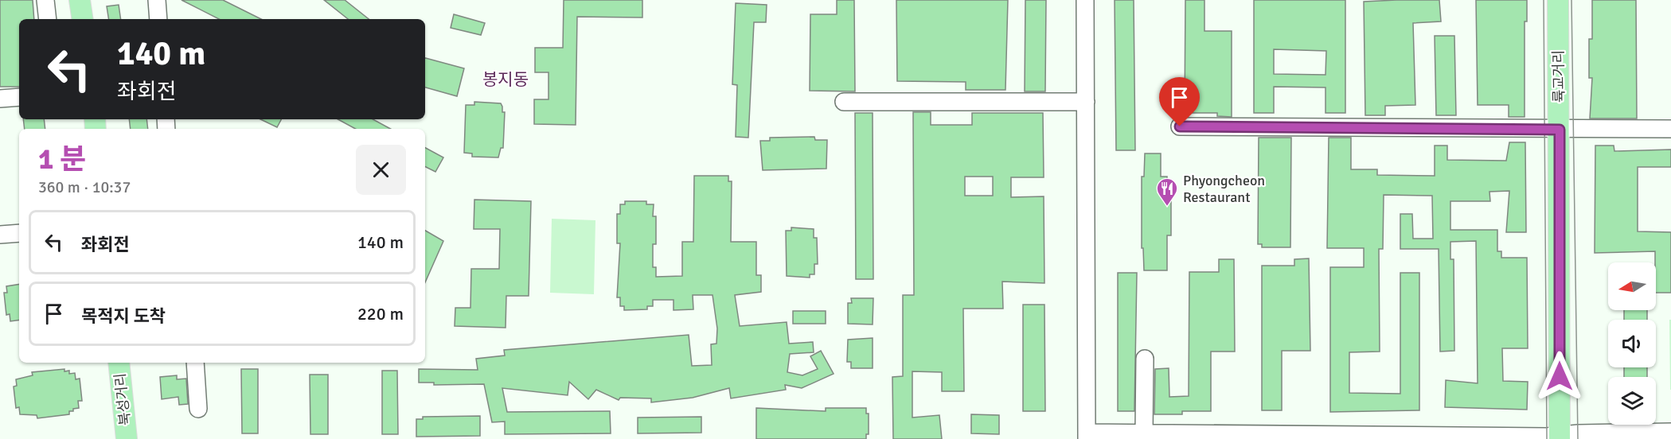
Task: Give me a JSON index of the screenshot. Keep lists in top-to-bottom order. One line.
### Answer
{"streets":{"main road":["륙교거리","북성거리"]},"districts":["봉지동"],"places":{"restaurant":["Phyongcheon Restaurant"]},"north":"left","page":{"turn":["140 m","좌회전"],"heading":["1 분","360 m · 10:37"],"list":[{"name":"좌회전","value":"140 m"},{"name":"목적지 도착","value":"220 m"}]}}
